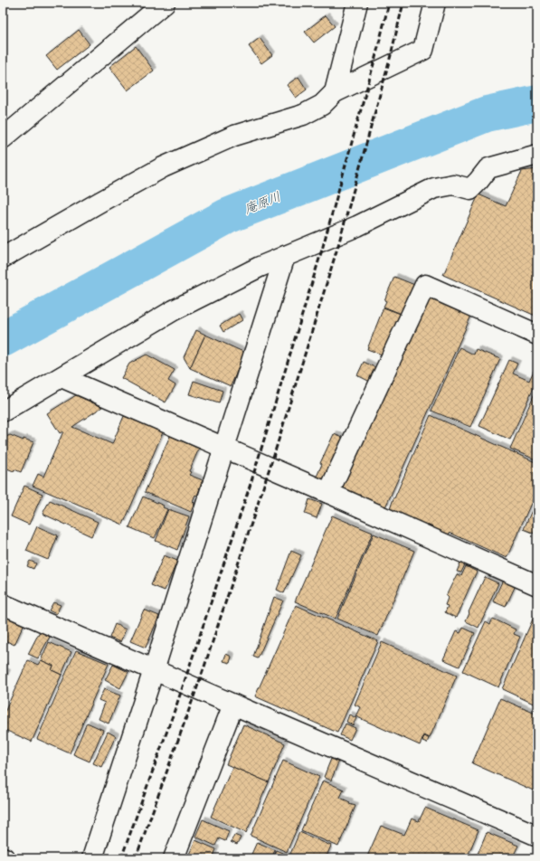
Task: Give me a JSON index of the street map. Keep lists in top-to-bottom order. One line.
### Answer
{"water":["庵原川"]}
